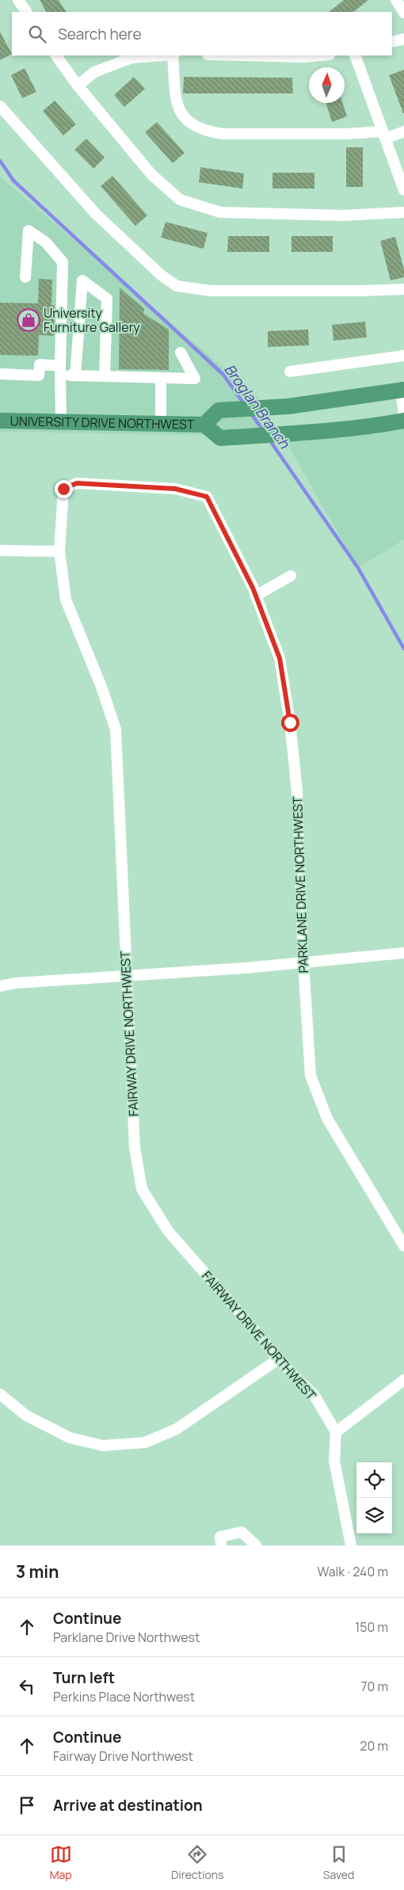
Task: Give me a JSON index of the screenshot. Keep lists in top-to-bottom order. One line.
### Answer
{"streets":{"highway":["UNIVERSITY DRIVE NORTHWEST"],"street":["PARKLANE DRIVE NORTHWEST","FAIRWAY DRIVE NORTHWEST"]},"crossings":[["PARKLANE DRIVE NORTHWEST","FAIRWAY DRIVE NORTHWEST"]],"water":["Broglan Branch"],"places":{"shop":["University Furniture Gallery"]},"north":"top","page":{"search":"Search here","heading":["3 min","Walk · 240 m"],"list":[["Continue","Parklane Drive Northwest","150 m"],["Turn left","Perkins Place Northwest","70 m"],["Continue","Fairway Drive Northwest","20 m"],"Arrive at destination"],"nav":["Map","Directions","Saved"]}}
